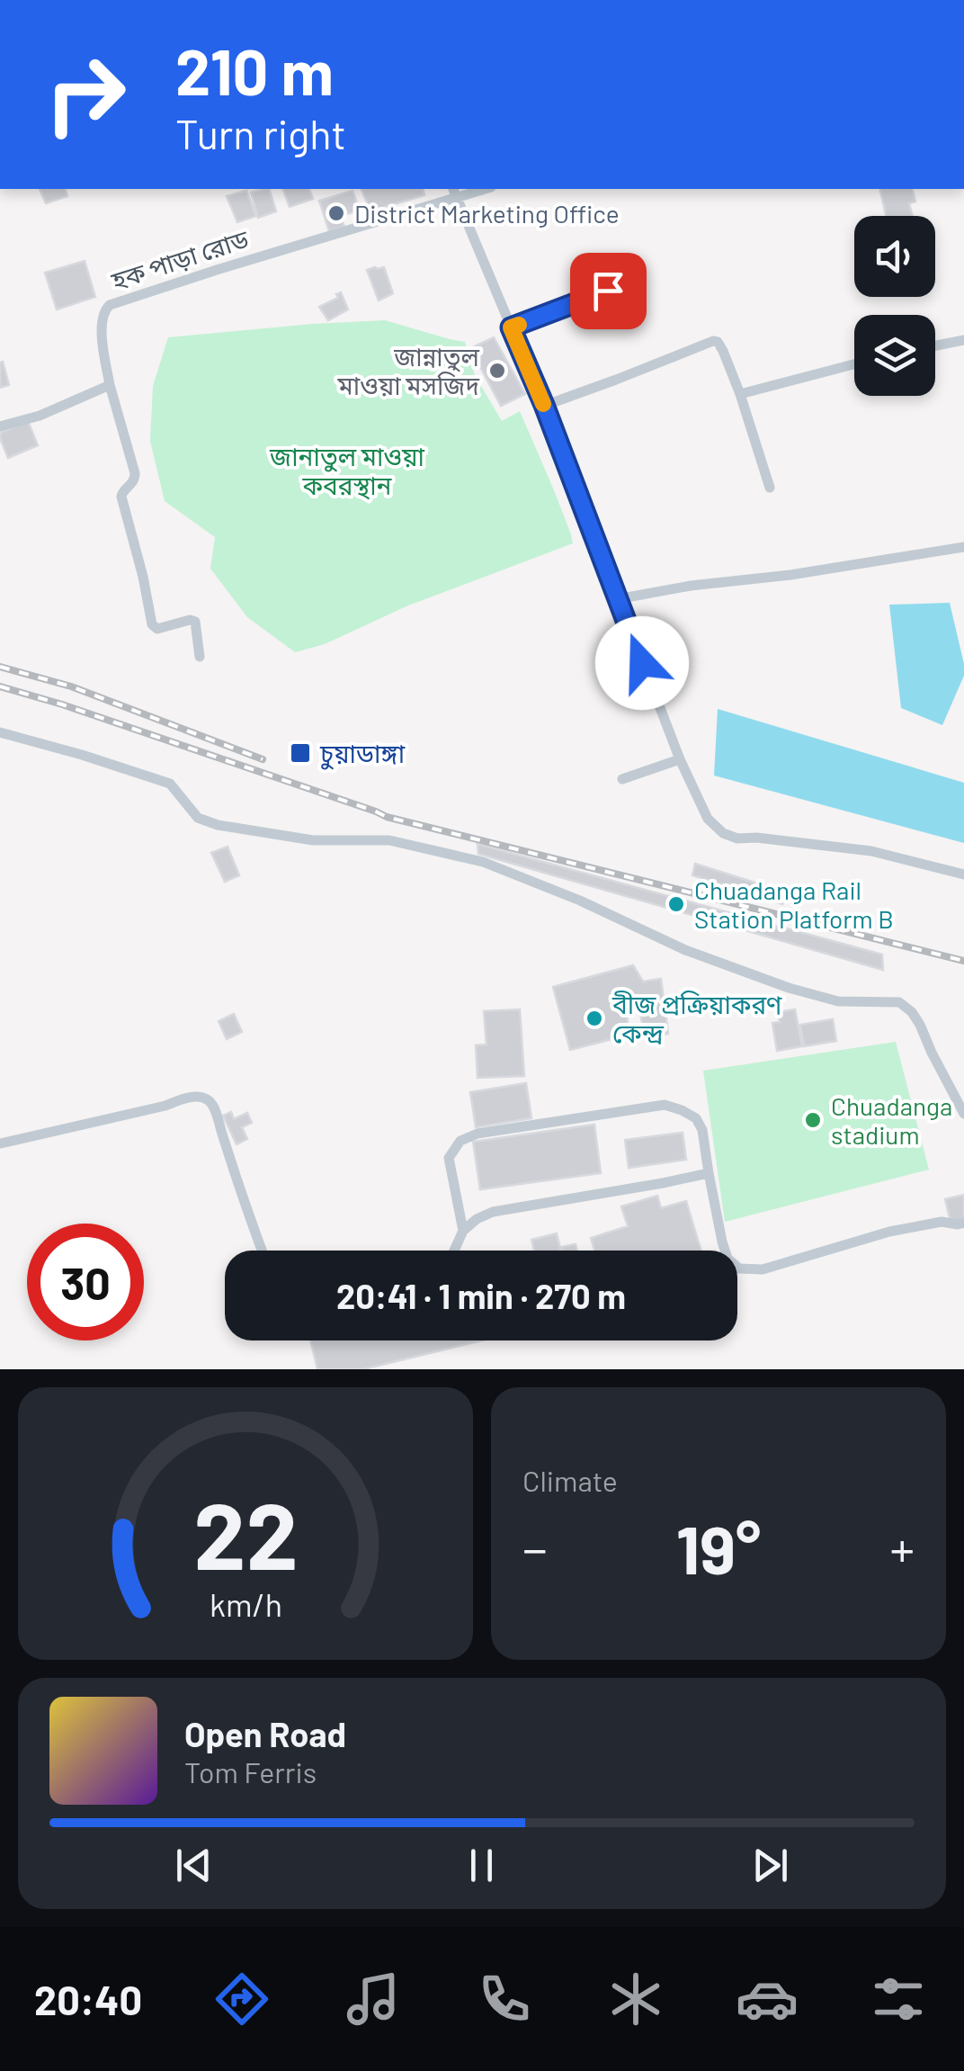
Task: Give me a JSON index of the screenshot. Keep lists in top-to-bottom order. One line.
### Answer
{"streets":{"street":["হক পাড়া রোড"]},"parks":["জানাতুল মাওয়া কবরস্থান"],"places":{"other":["District Marketing Office","জান্নাতুল মাওয়া মসজিদ","Chuadanga Rail Station Platform B","বীজ প্রক্রিয়াকরণ কেন্দ্র","Chuadanga stadium"],"transit":["চুয়াডাঙ্গা"]},"page":{"turn":["210 m","Turn right"],"limit":"30","trip":"20:41 · 1 min · 270 m","tile":"Climate","heat":["−","19°","+"],"song":["Open Road","Tom Ferris"],"tabs":"20:40","gauge":["22","km/h"]}}
